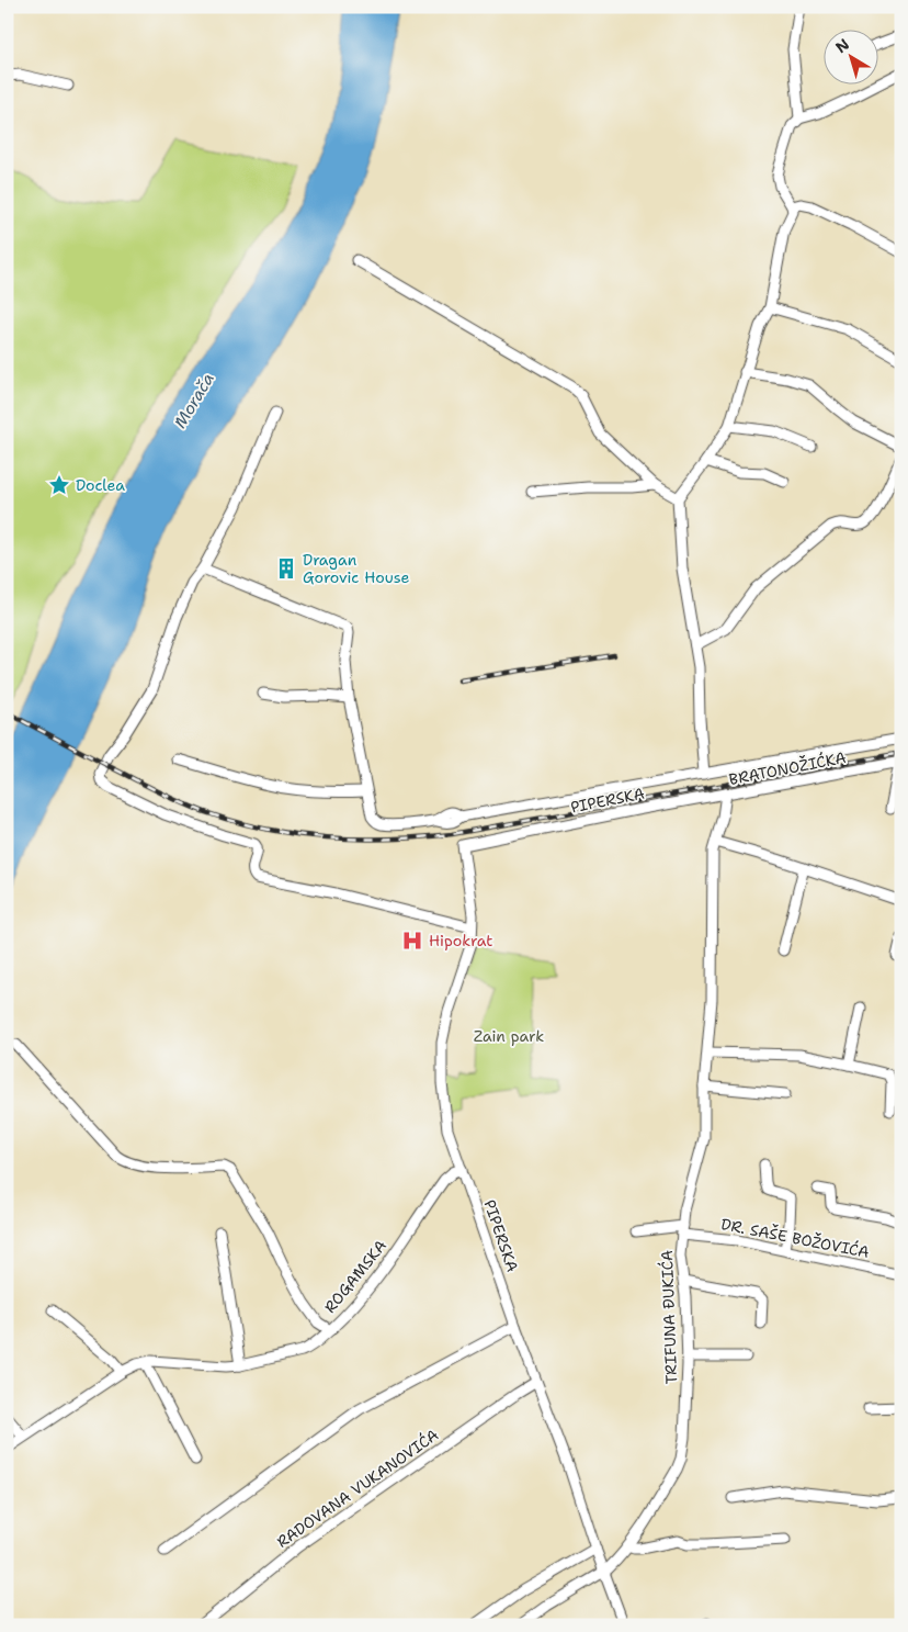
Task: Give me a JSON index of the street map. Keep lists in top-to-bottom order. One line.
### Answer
{"streets":{"street":["BRATONOŽIĆKA","PIPERSKA","DR. SAŠE BOŽOVIĆA","ROGAMSKA","TRIFUNA ĐUKIĆA","RADOVANA VUKANOVIĆA"]},"crossings":[["BRATONOŽIĆKA","PIPERSKA"],["BRATONOŽIĆKA","TRIFUNA ĐUKIĆA"],["PIPERSKA","ROGAMSKA"],["PIPERSKA","TRIFUNA ĐUKIĆA"],["PIPERSKA","RADOVANA VUKANOVIĆA"],["DR. SAŠE BOŽOVIĆA","TRIFUNA ĐUKIĆA"]],"water":["Morača"],"parks":["Zain park"],"places":{"place":["Doclea"],"building":["Dragan Gorovic House"],"hospital":["Hipokrat"]},"north":"top left"}
